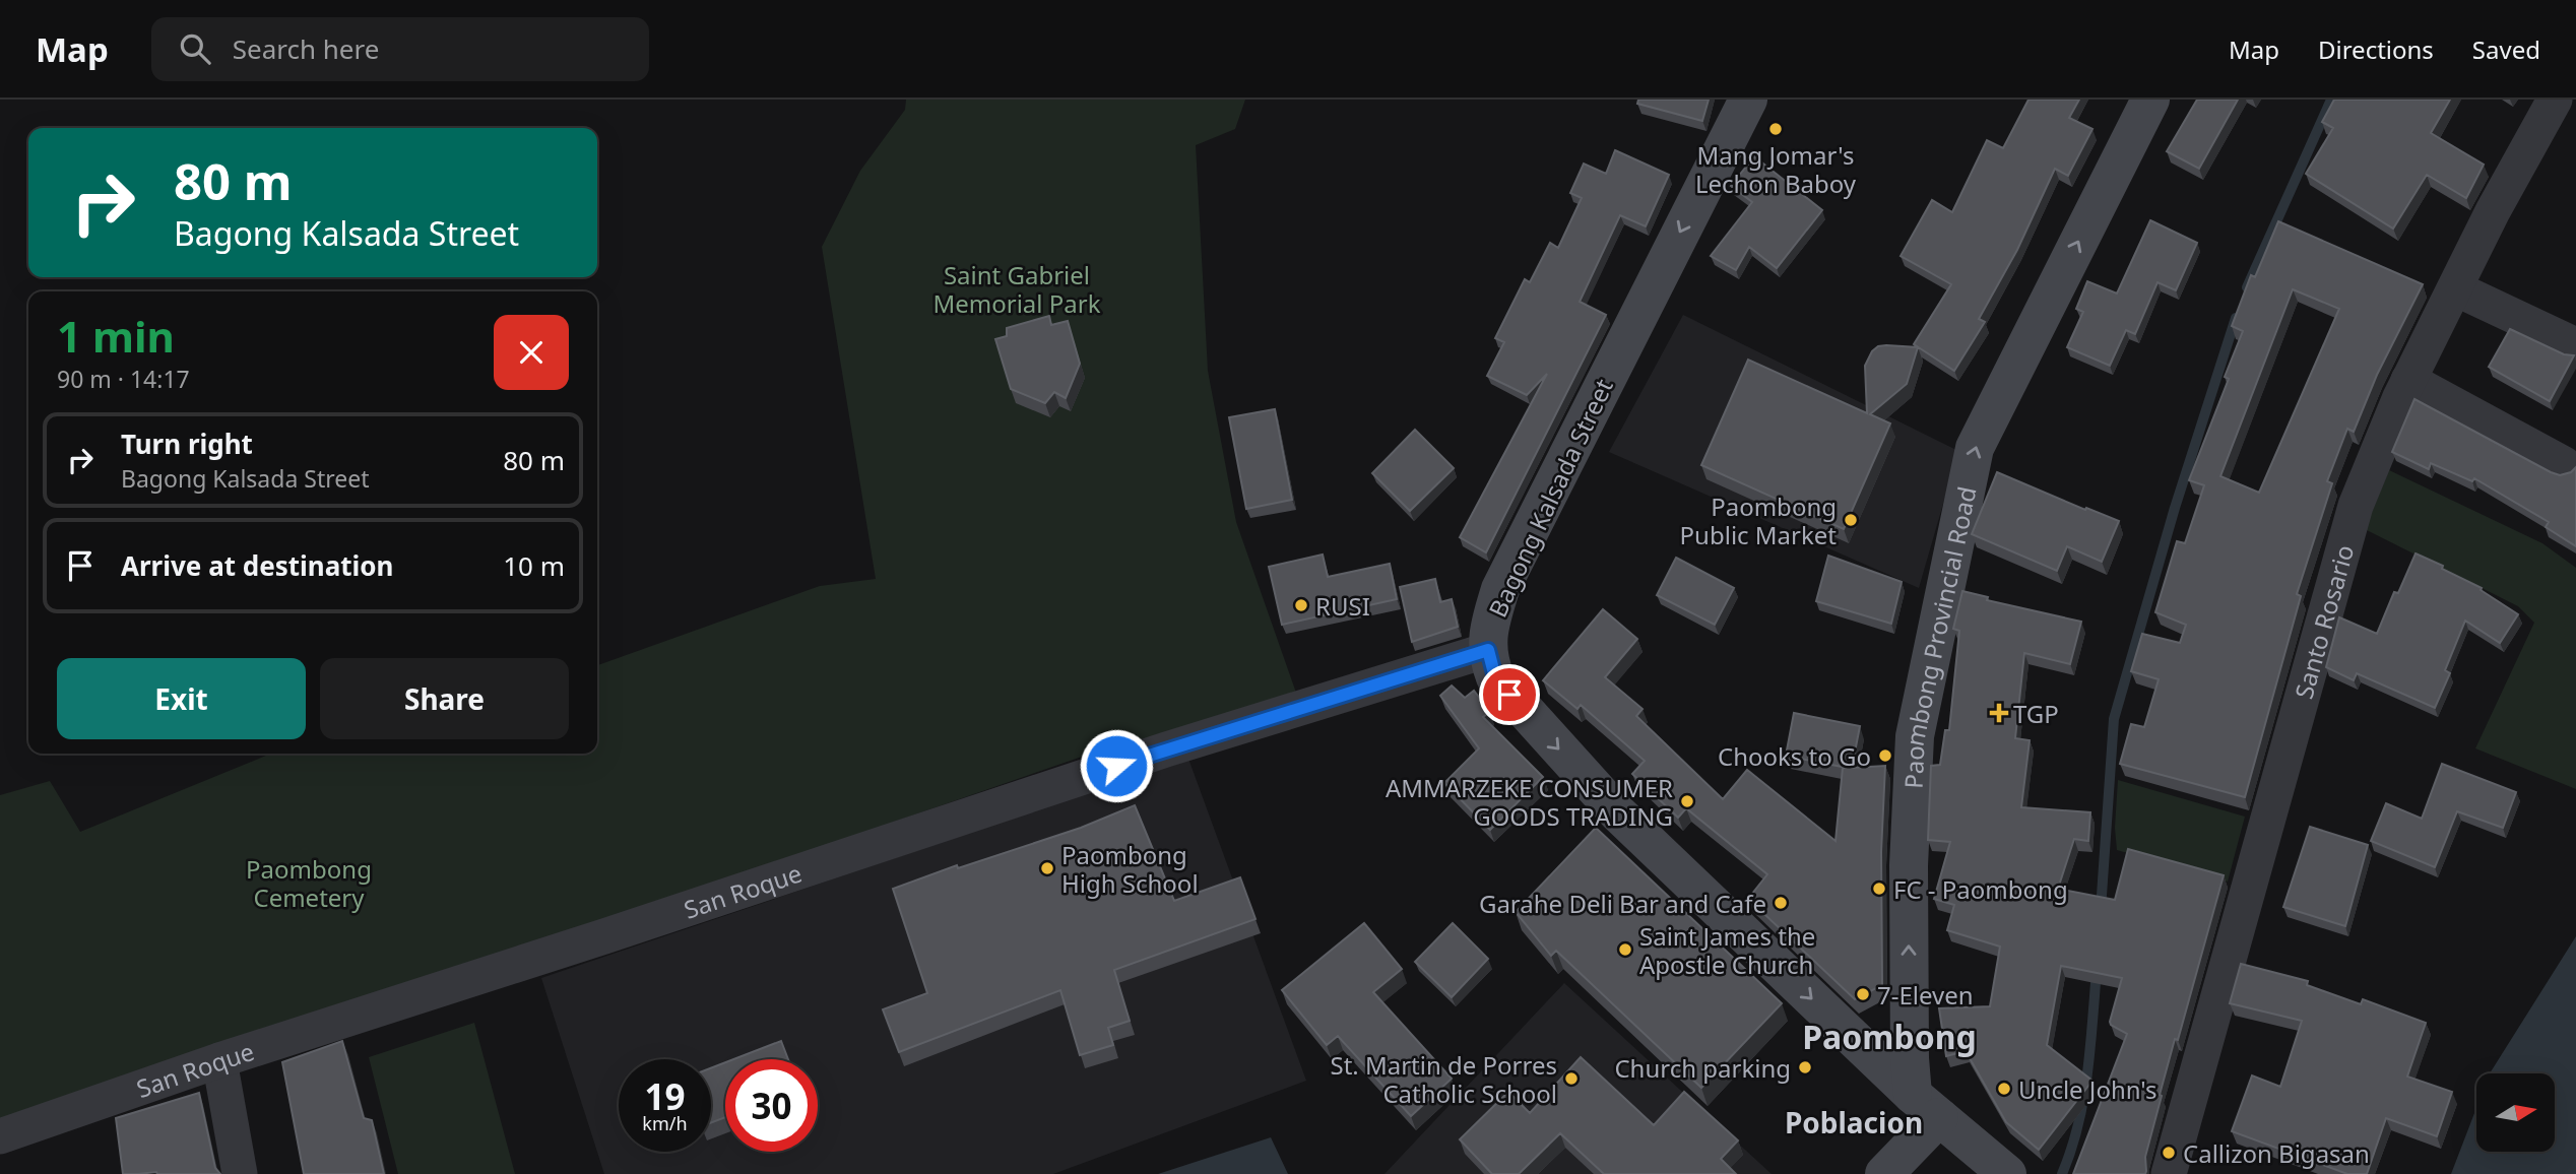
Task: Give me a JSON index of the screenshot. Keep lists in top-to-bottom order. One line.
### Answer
{"streets":{"main road":["Bagong Kalsada Street","Paombong Provincial Road"],"street":["Santo Rosario","San Roque"]},"crossings":[["Bagong Kalsada Street","Paombong Provincial Road"],["Bagong Kalsada Street","San Roque"]],"one_way":["Bagong Kalsada Street","Paombong Provincial Road"],"districts":["Paombong","Poblacion"],"parks":["Saint Gabriel Memorial Park","Paombong Cemetery"],"places":{"other":["Mang Jomar's Lechon Baboy","Paombong Public Market","RUSI","Chooks to Go","AMMARZEKE CONSUMER GOODS TRADING","Paombong High School","FC - Paombong","Garahe Deli Bar and Cafe","Saint James the Apostle Church","7-Eleven","Church parking","St. Martin de Porres Catholic School","Uncle John's","Callizon Bigasan"],"health":["TGP"]},"north":"right","page":{"header":"Map","search":"Search here","nav":["Map","Directions","Saved"],"turn":["80 m","Bagong Kalsada Street"],"heading":["1 min","90 m · 14:17"],"list":[{"name":"Turn right","note":"Bagong Kalsada Street","value":"80 m"},{"name":"Arrive at destination","value":"10 m"}],"buttons":["Exit","Share"],"speed":"19 km/h","limit":"30"}}
